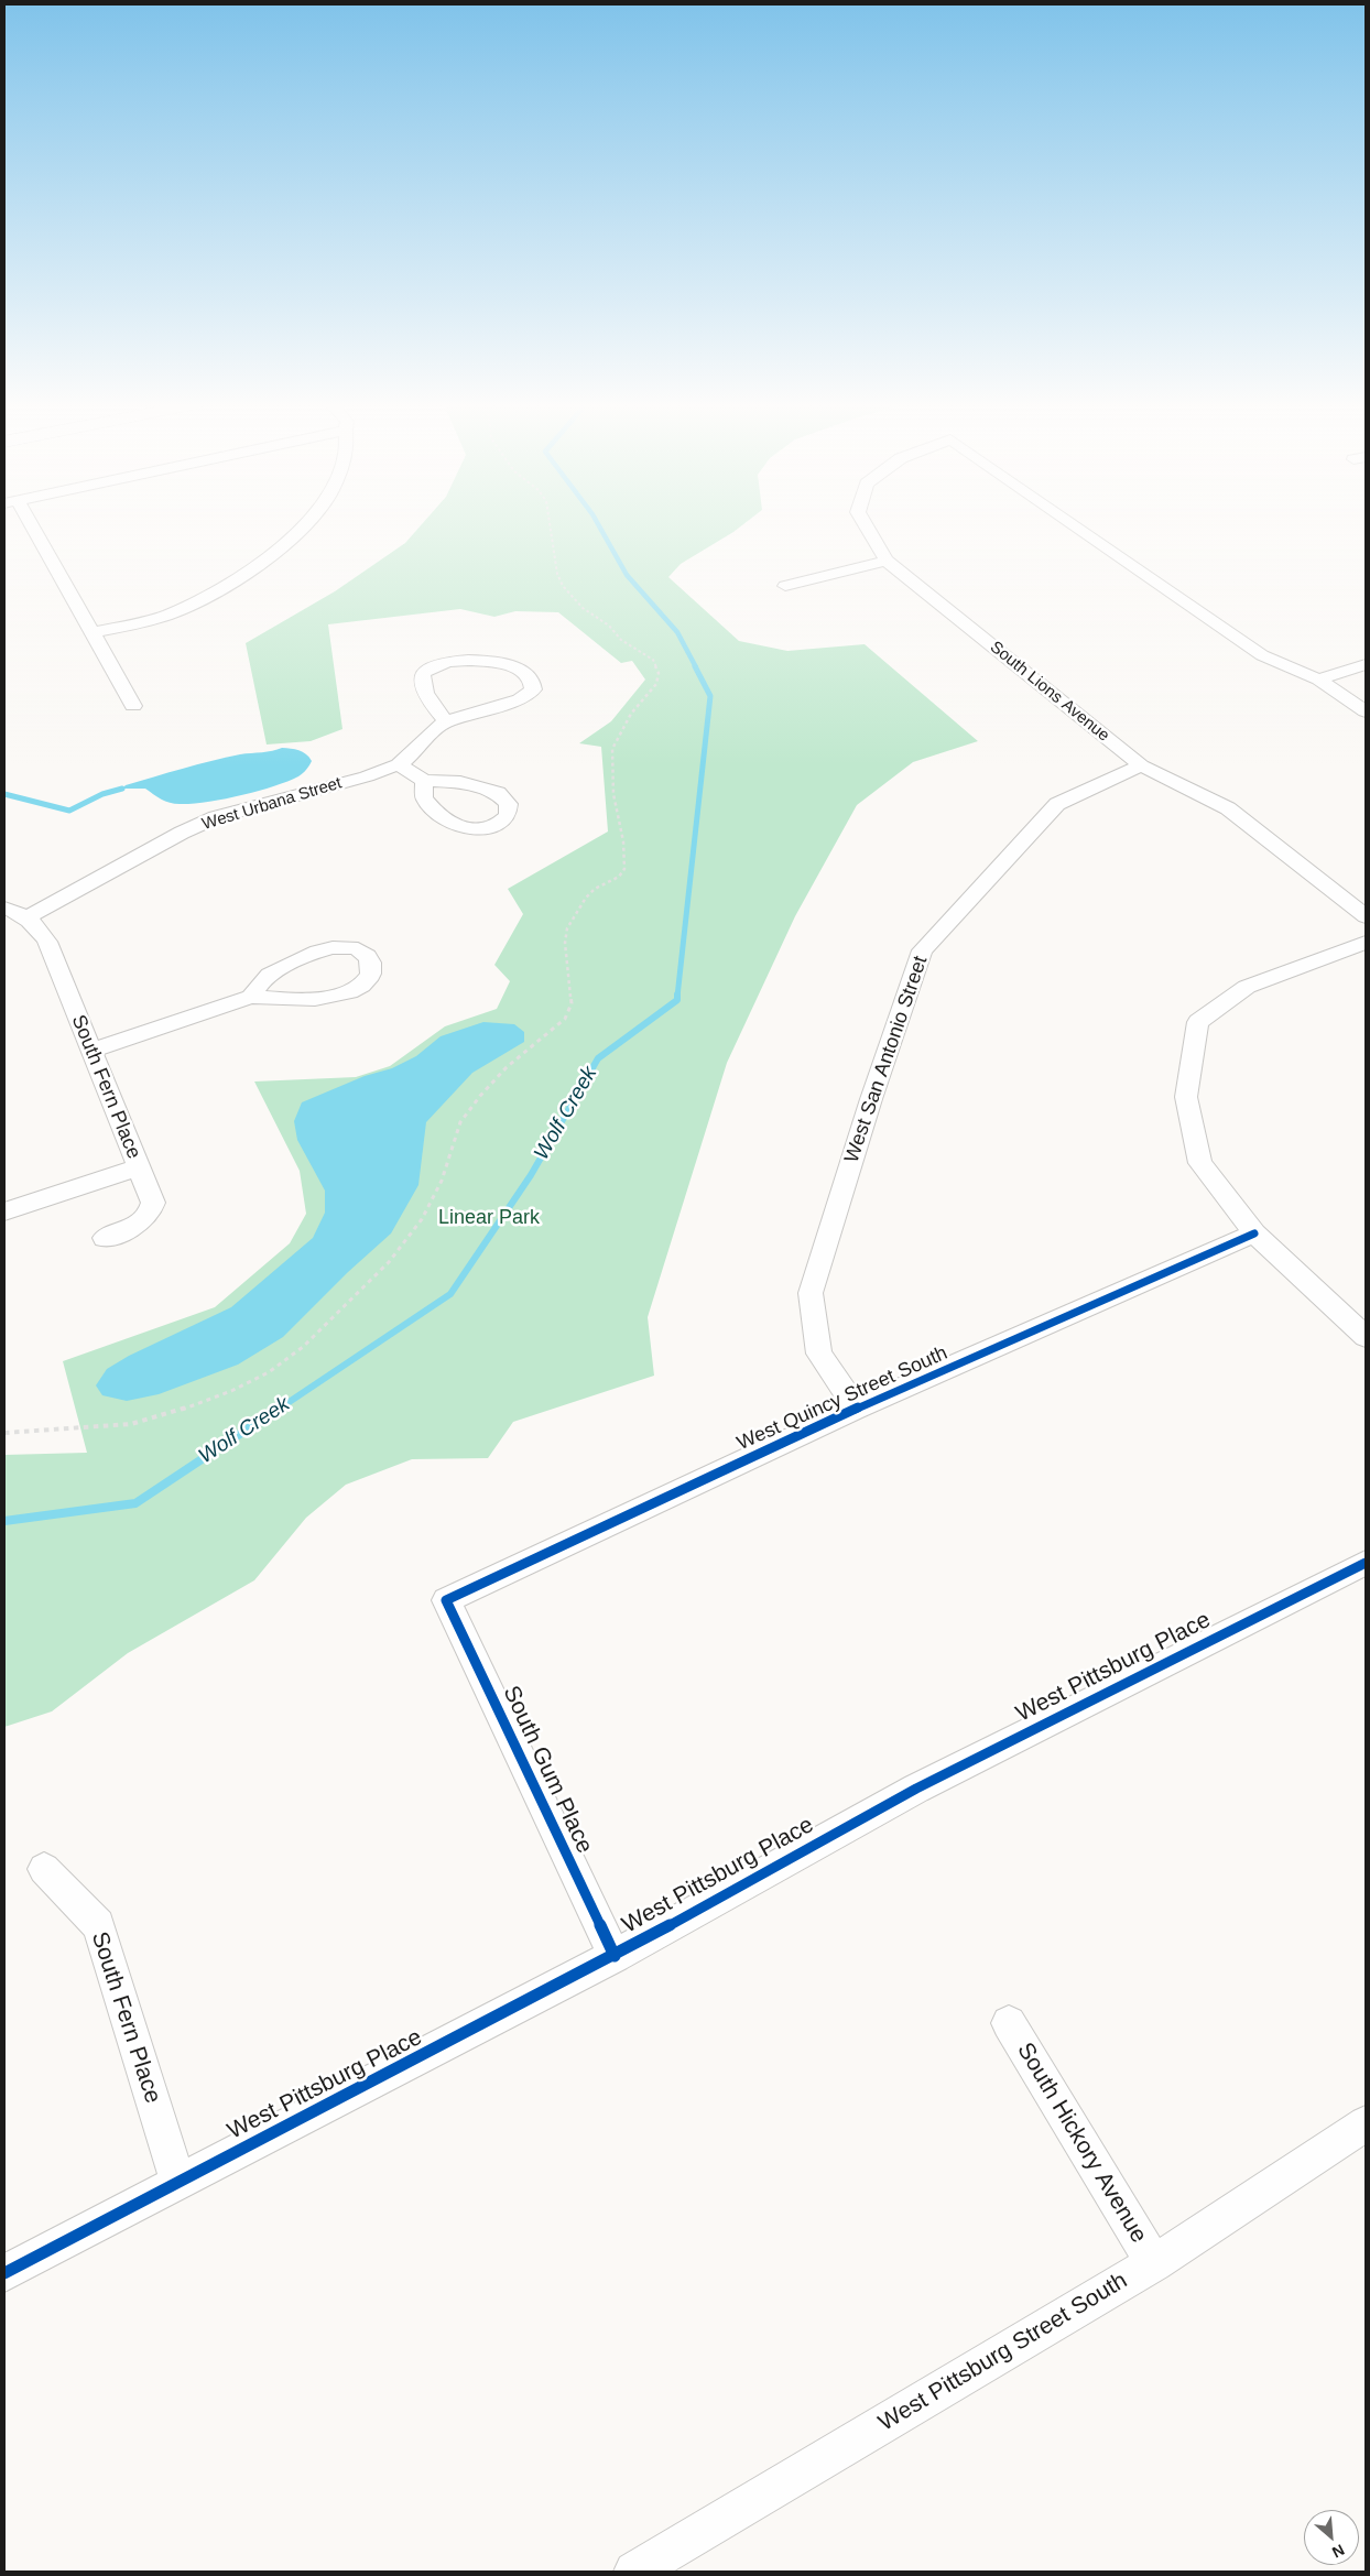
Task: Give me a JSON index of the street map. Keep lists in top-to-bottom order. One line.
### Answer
{"streets":{"street":["South Lions Avenue","West Urbana Street","West San Antonio Street","South Fern Place","West Quincy Street South","West Pittsburg Place","South Gum Place","South Hickory Avenue","West Pittsburg Street South"]},"crossings":[["South Lions Avenue","West San Antonio Street"],["West Urbana Street","South Fern Place"],["West San Antonio Street","West Quincy Street South"],["South Fern Place","West Pittsburg Place"],["West Quincy Street South","South Gum Place"],["West Pittsburg Place","South Gum Place"],["South Hickory Avenue","West Pittsburg Street South"]],"water":["Wolf Creek"],"parks":["Linear Park"],"north":"bottom right"}
